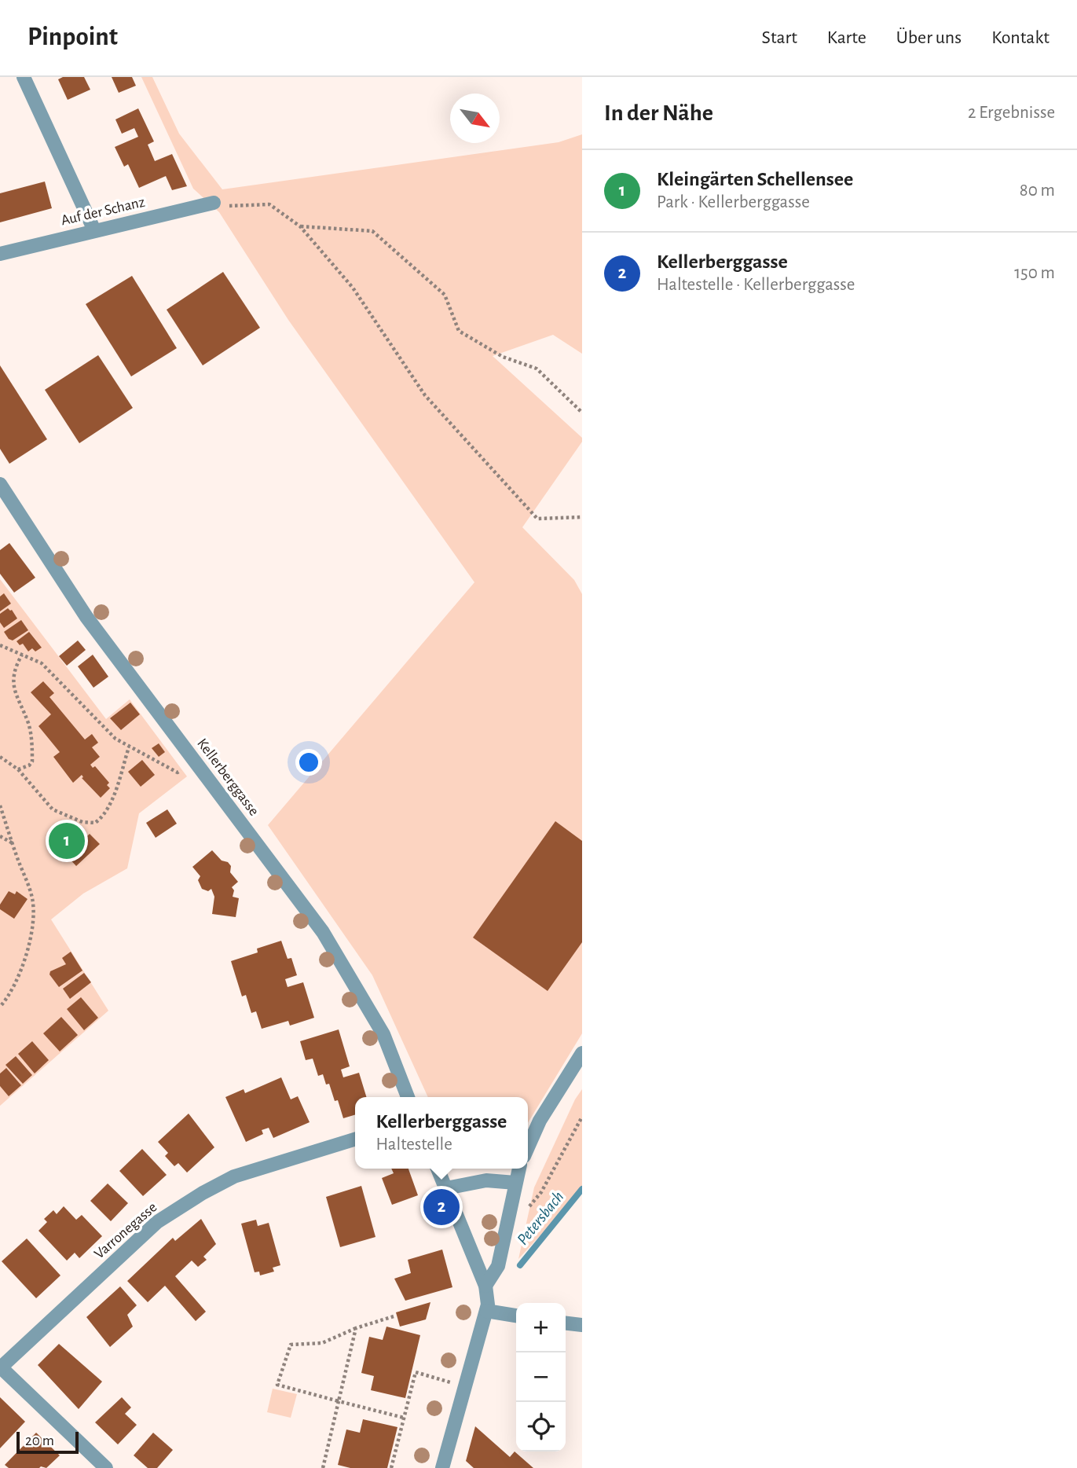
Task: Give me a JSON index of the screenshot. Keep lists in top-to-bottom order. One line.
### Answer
{"streets":{"street":["Auf der Schanz","Kellerberggasse","Varronegasse"]},"water":["Petersbach"],"scale_bar":"20 m","north":"bottom right","page":{"header":"Pinpoint","nav":["Start","Karte","Über uns","Kontakt"],"heading":["In der Nähe","2 Ergebnisse"],"list":[{"mark":"1","name":"Kleingärten Schellensee","note":"Park · Kellerberggasse","value":"80 m"},{"mark":"2","name":"Kellerberggasse","note":"Haltestelle · Kellerberggasse","value":"150 m"}],"pins":["1","2"],"popup":["Kellerberggasse","Haltestelle"],"map_buttons":["+","−"],"scale":"20 m"}}
